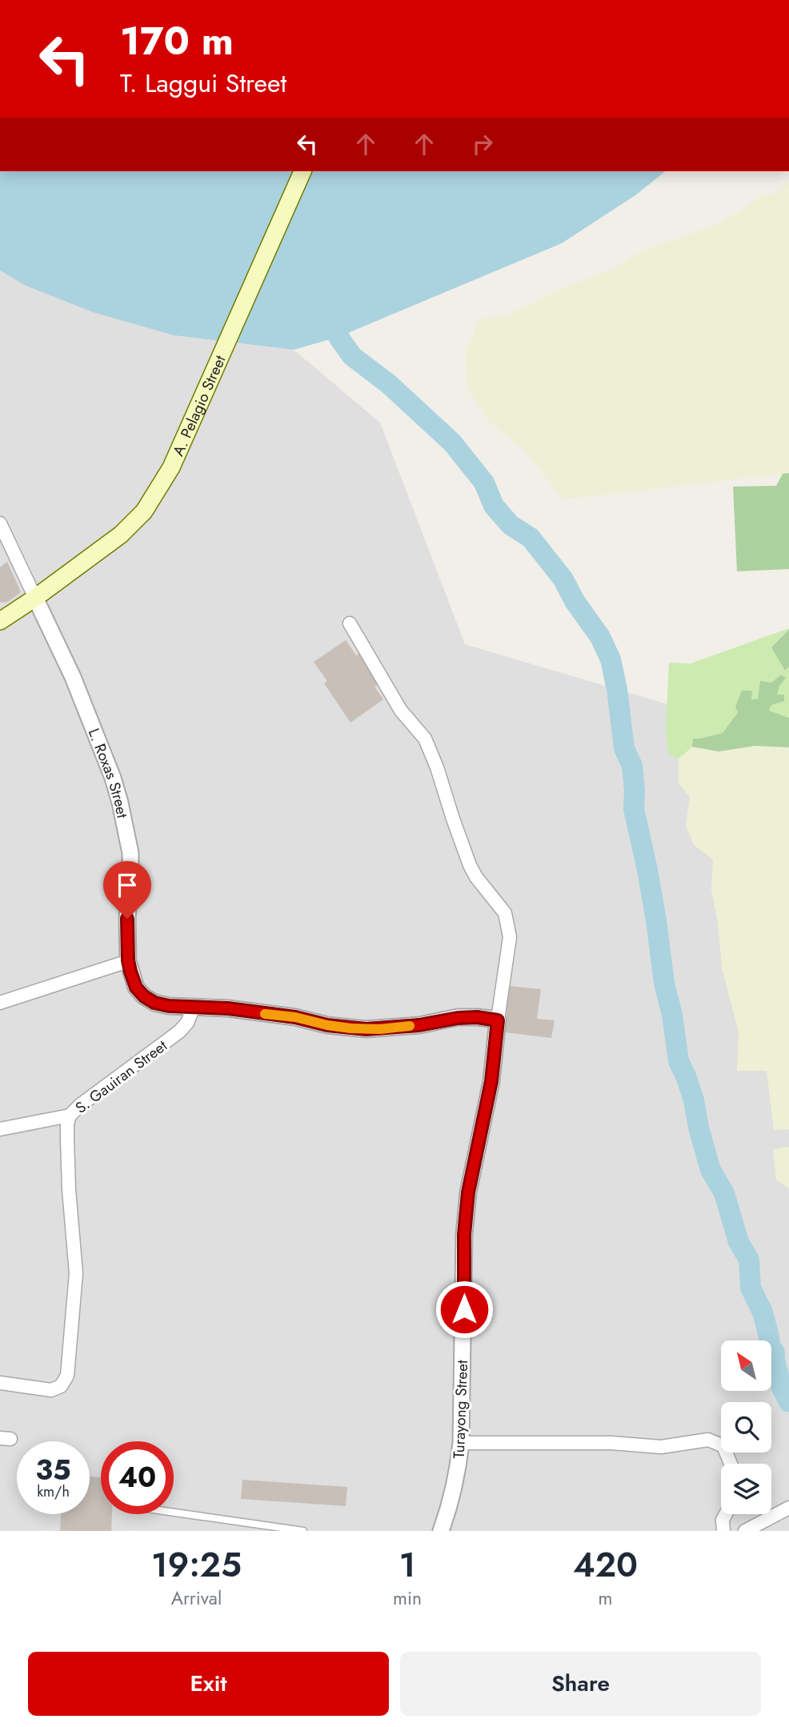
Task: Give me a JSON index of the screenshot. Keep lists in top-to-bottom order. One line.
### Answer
{"streets":{"main road":["A. Pelagio Street"],"street":["L. Roxas Street","S. Gauiran Street","Turayong Street"]},"crossings":[["A. Pelagio Street","L. Roxas Street"],["L. Roxas Street","S. Gauiran Street"],["L. Roxas Street","Turayong Street"]],"north":"top left","page":{"turn":["170 m","T. Laggui Street"],"speed":"35 km/h","limit":"40","eta":["19:25","Arrival","1","min","420","m"],"buttons":["Exit","Share"]}}
